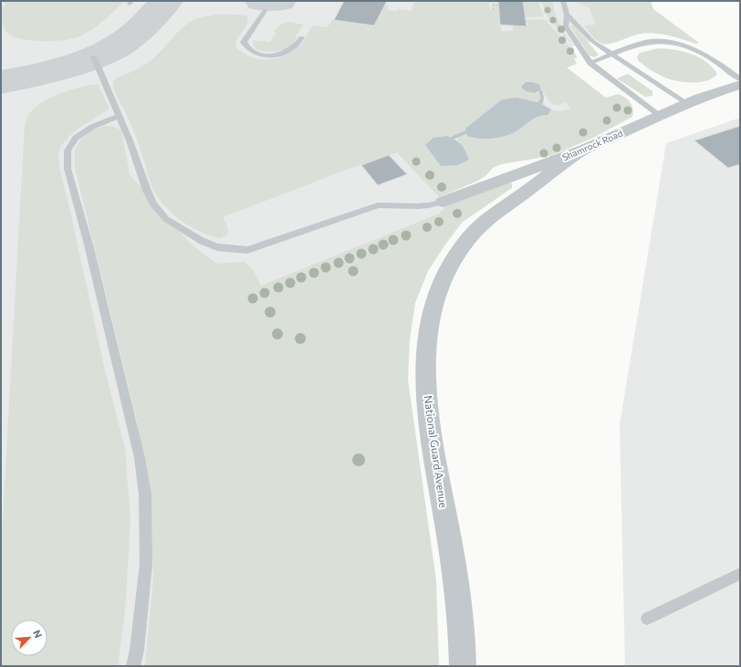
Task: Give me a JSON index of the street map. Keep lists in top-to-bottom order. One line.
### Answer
{"streets":{"street":["Shamrock Road","National Guard Avenue"]},"crossings":[["Shamrock Road","National Guard Avenue"]],"north":"top right"}
